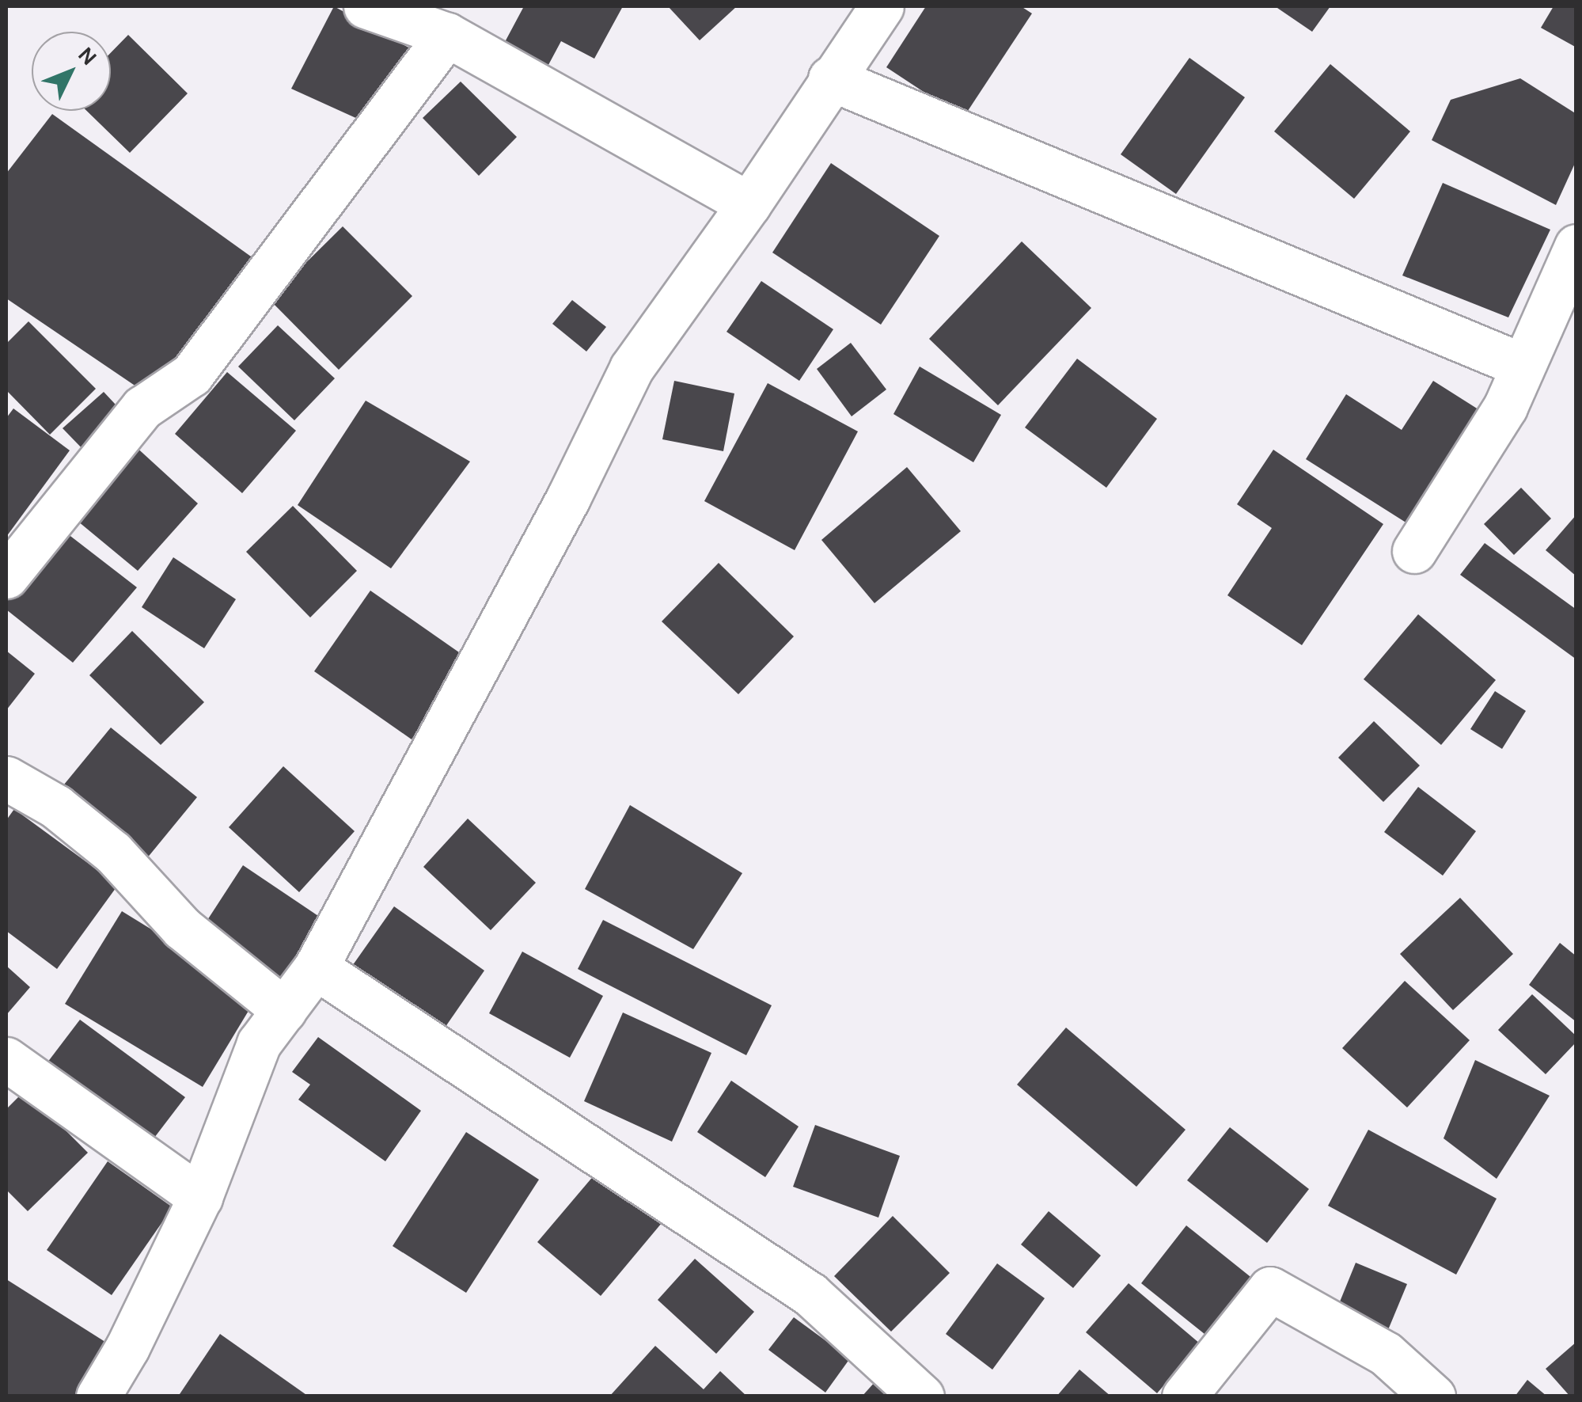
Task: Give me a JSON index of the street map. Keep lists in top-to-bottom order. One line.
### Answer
{"north":"top right"}
